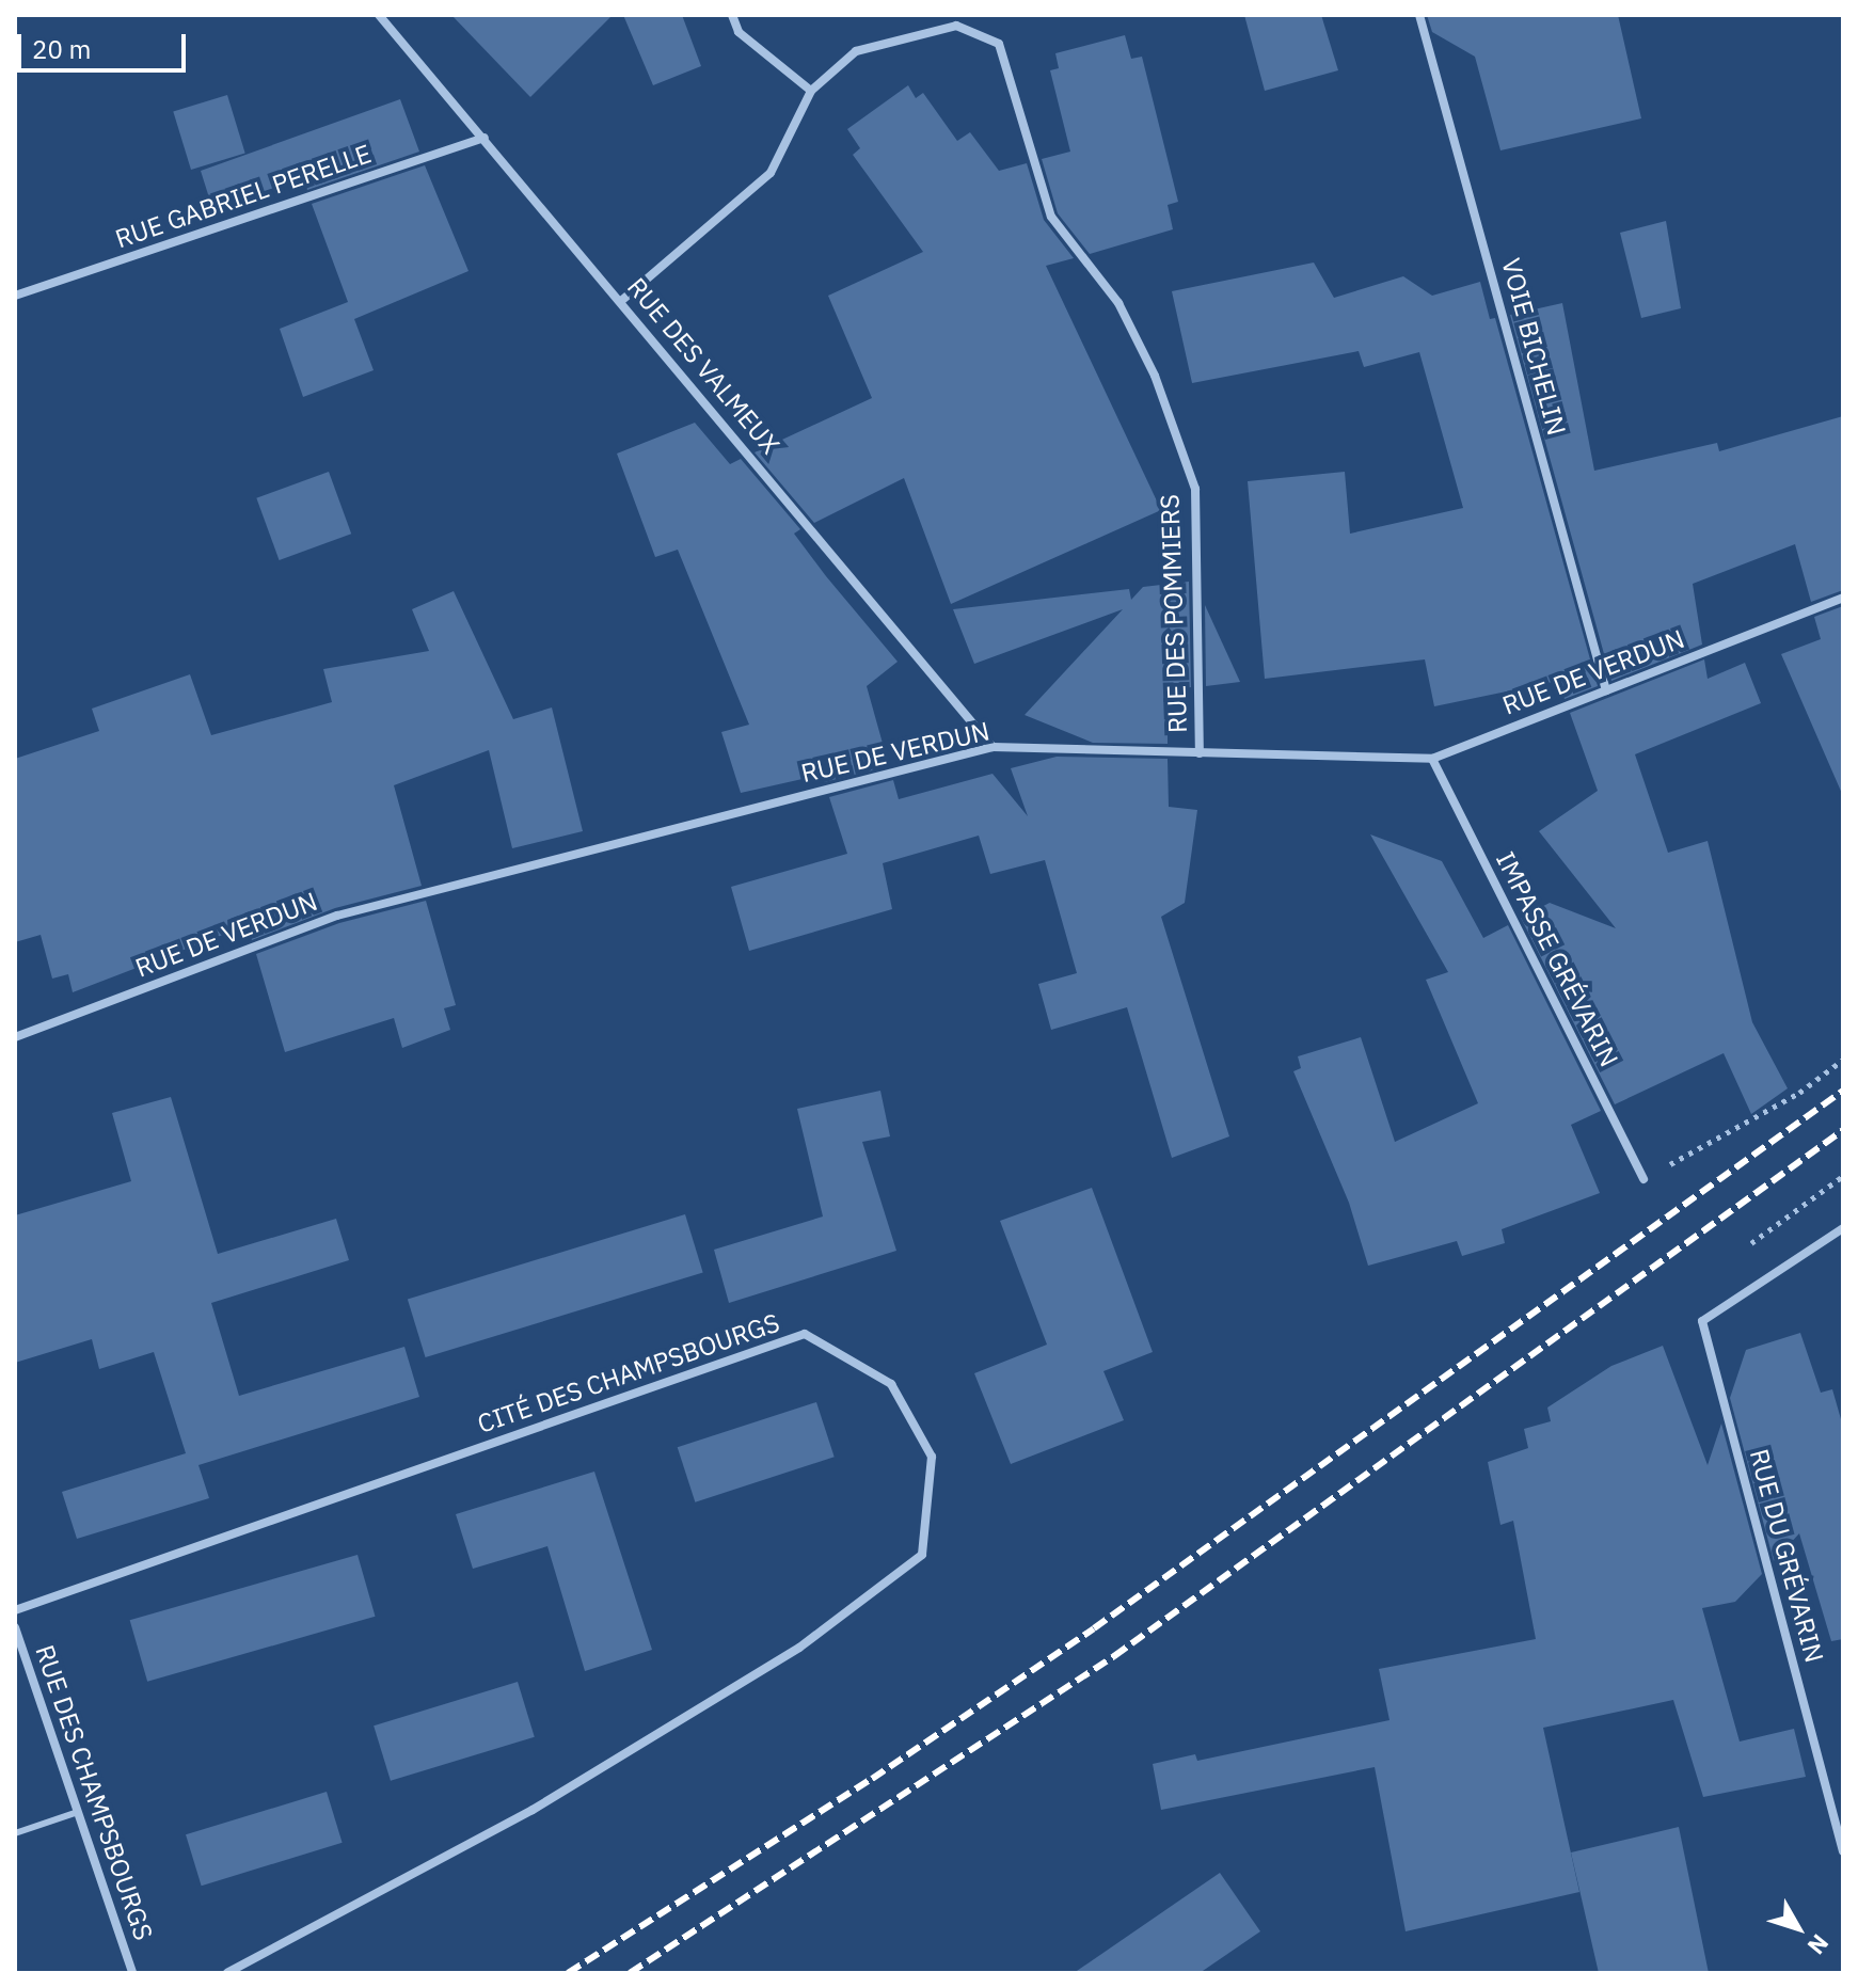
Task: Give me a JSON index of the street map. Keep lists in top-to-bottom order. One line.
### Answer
{"streets":{"street":["RUE GABRIEL PERELLE","VOIE BICHELIN","RUE DES VALMEUX","RUE DES POMMIERS","RUE DE VERDUN","IMPASSE GRÉVARIN","CITÉ DES CHAMPSBOURGS","RUE DU GRÉVARIN","RUE DES CHAMPSBOURGS"]},"crossings":[["RUE GABRIEL PERELLE","RUE DES VALMEUX"],["VOIE BICHELIN","RUE DE VERDUN"],["RUE DES VALMEUX","RUE DES POMMIERS"],["RUE DES VALMEUX","RUE DE VERDUN"],["RUE DES POMMIERS","RUE DE VERDUN"],["RUE DE VERDUN","IMPASSE GRÉVARIN"]],"scale_bar":"20 m","north":"bottom right"}
